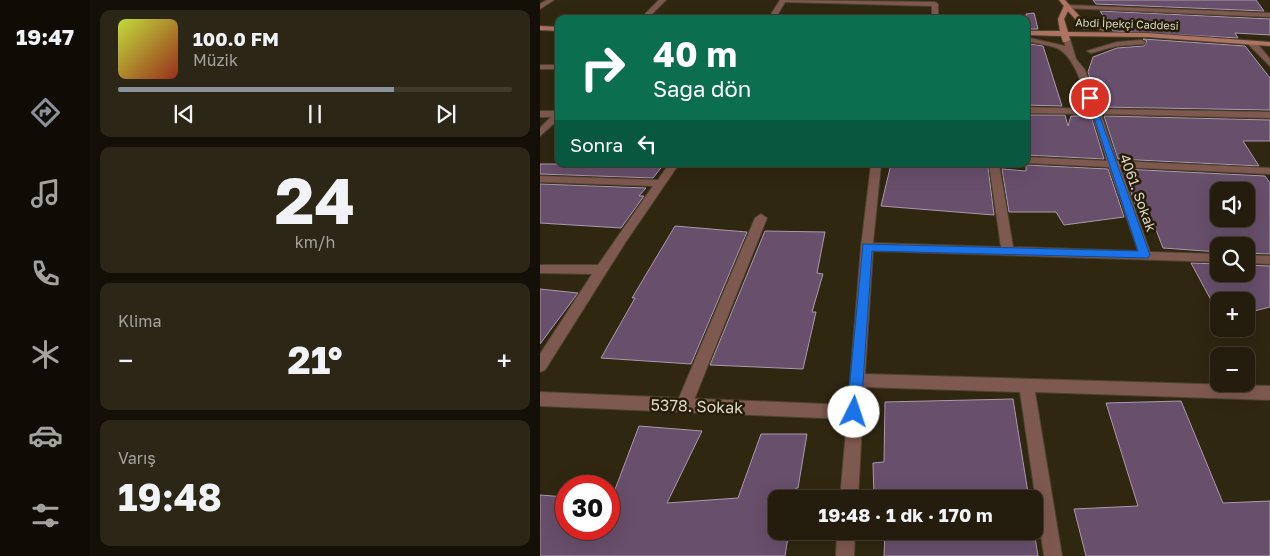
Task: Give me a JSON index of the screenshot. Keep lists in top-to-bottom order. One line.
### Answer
{"streets":{"main road":["Abdi İpekçi Caddesi"],"street":["4061. Sokak","5378. Sokak"]},"crossings":[["Abdi İpekçi Caddesi","4061. Sokak"]],"page":{"tabs":"19:47","turn":["40 m","Sağa dön"],"song":["100.0 FM","Müzik"],"then":"Sonra","tile":[["24","km/h"],"Klima",["Varış","19:48"]],"map_buttons":["+","−"],"heat":["−","21°","+"],"limit":"30","trip":"19:48 · 1 dk · 170 m"}}
